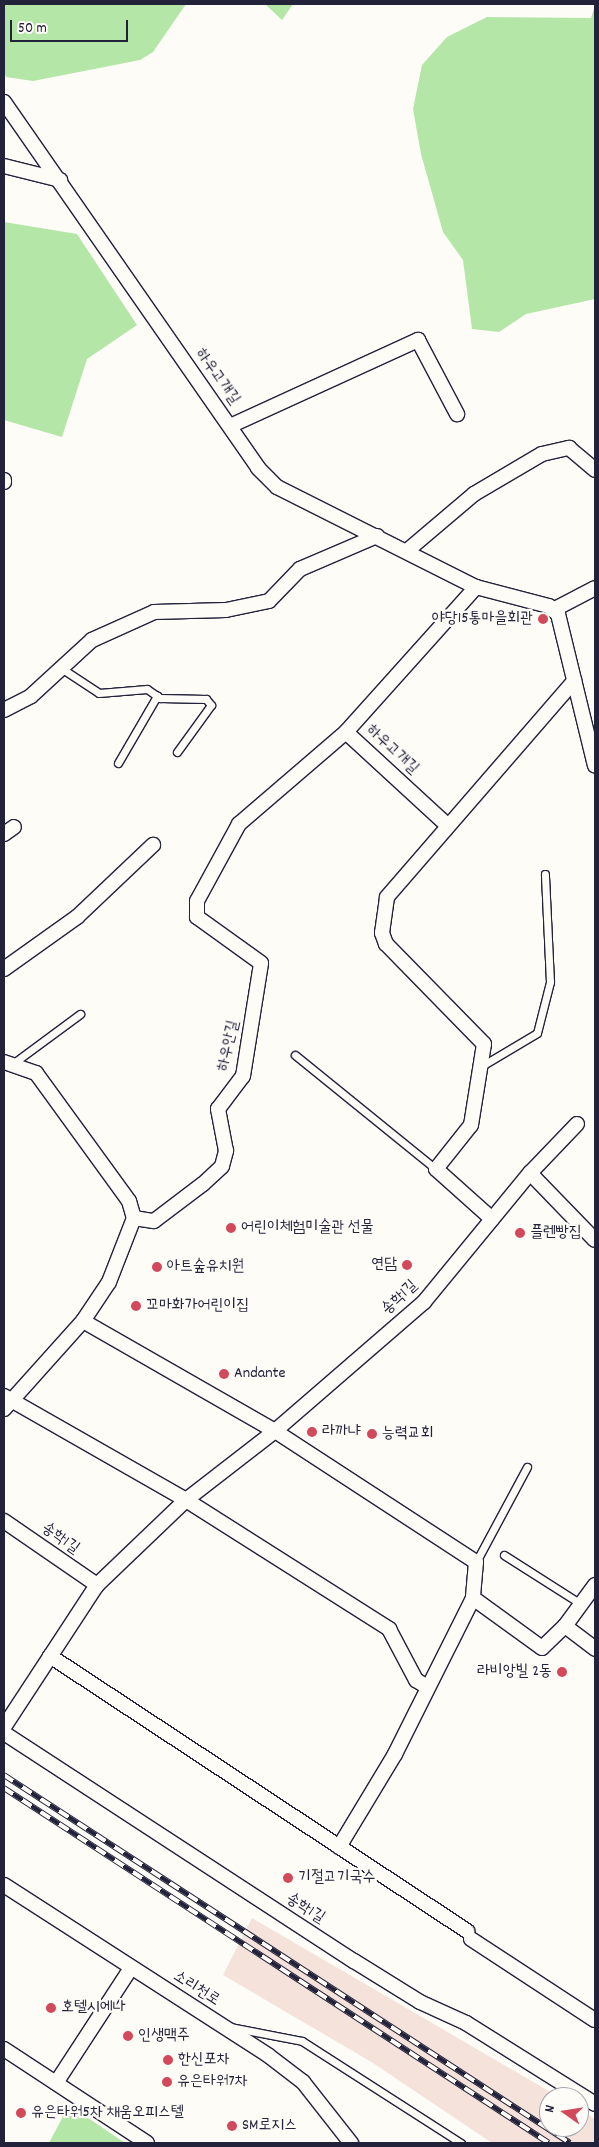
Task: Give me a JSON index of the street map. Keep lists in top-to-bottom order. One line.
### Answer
{"streets":{"street":["하우고개길","하우안길","송학1길","소리천로"]},"crossings":[["하우고개길","하우안길"]],"places":["야당15통마을회관","어린이체험미술관 선물","플렌빵집","연담","아트숲유치원","꼬마화가어린이집","Andante","라까냐","능력교회","라비앙빌 2동","기절고기국수","호텔시에나","인생맥주","한신포차","유은타워7차","유은타워5차 채움오피스텔","SM로지스"],"scale_bar":"50 m","north":"left"}
